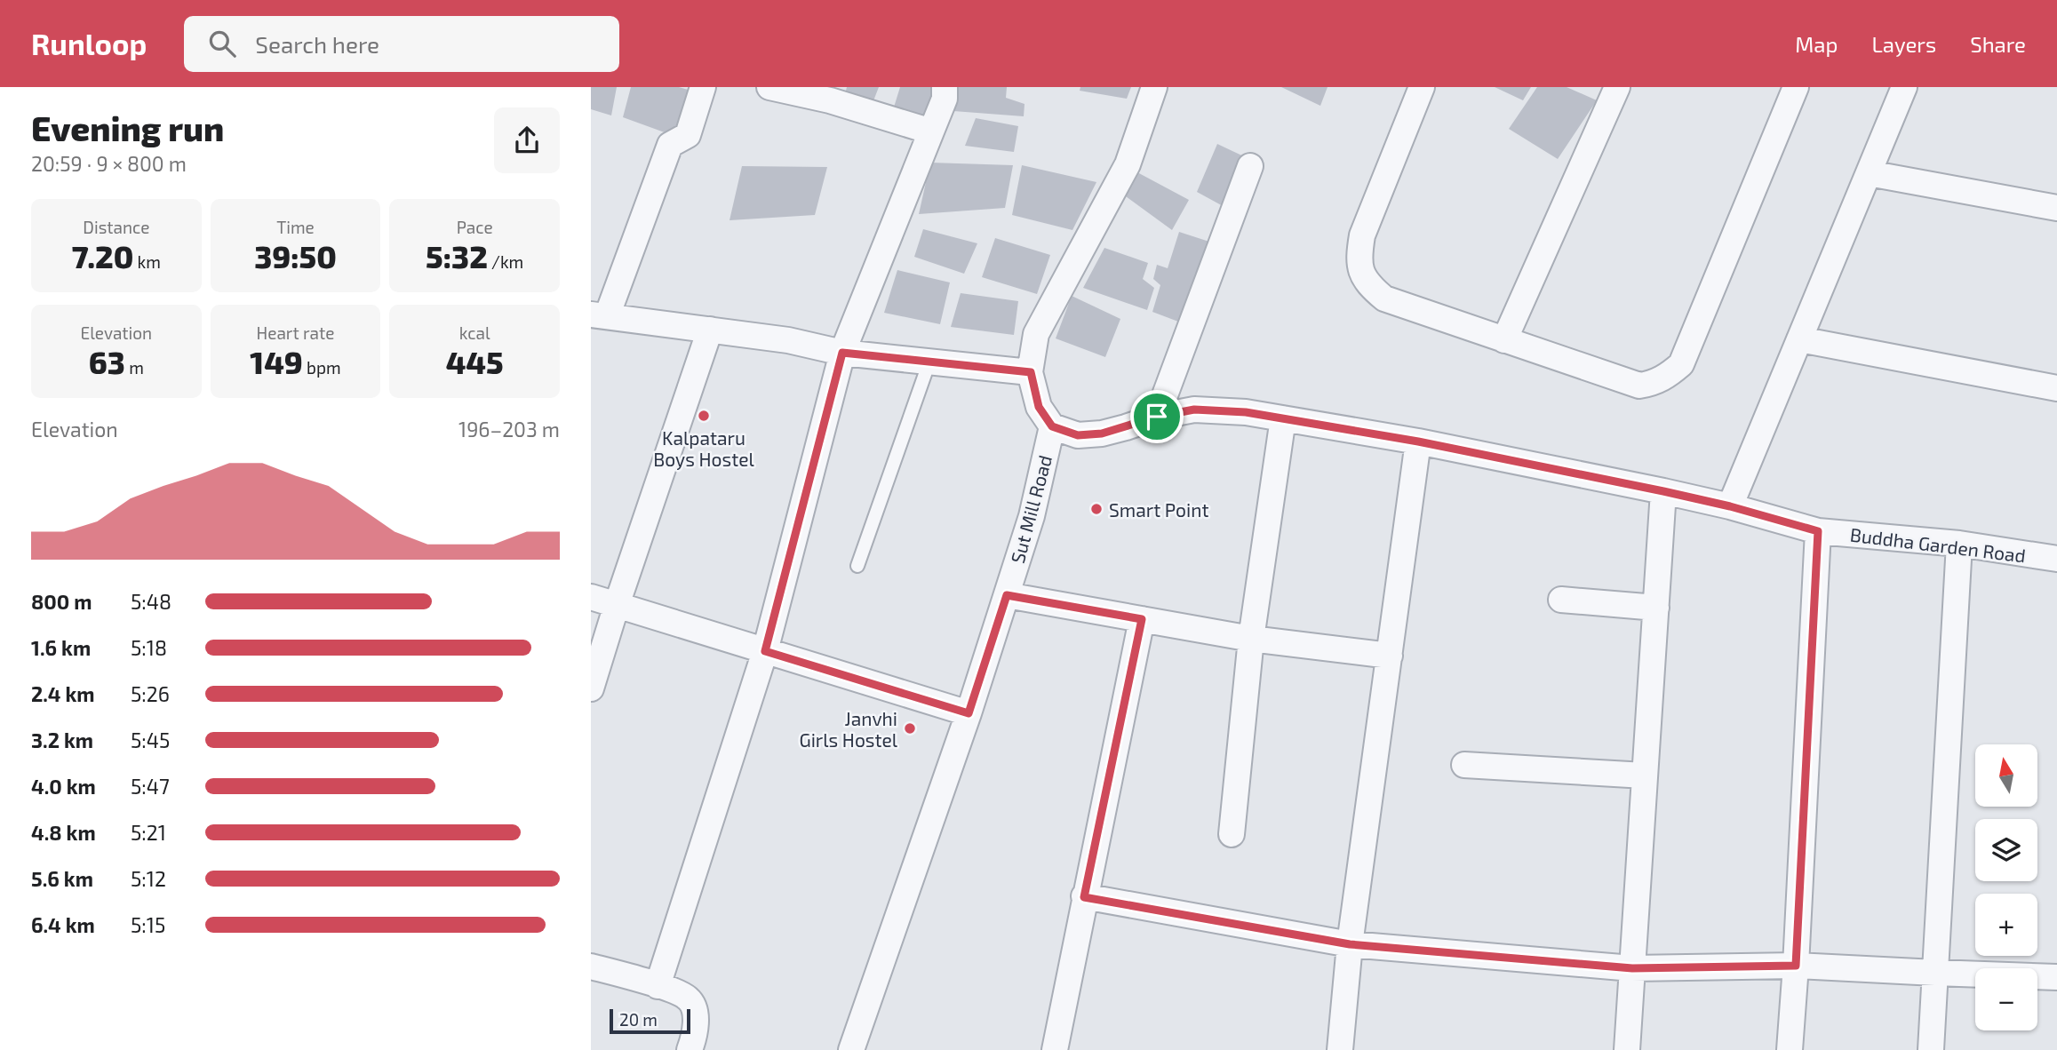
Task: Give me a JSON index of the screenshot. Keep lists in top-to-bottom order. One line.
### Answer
{"streets":{"street":["Sut Mill Road","Buddha Garden Road"]},"crossings":[["Sut Mill Road","Buddha Garden Road"]],"places":["Kalpataru Boys Hostel","Smart Point","Janvhi Girls Hostel"],"scale_bar":"20 m","north":"top","page":{"header":"Runloop","search":"Search here","nav":["Map","Layers","Share"],"heading":["Evening run","20:59 · 9 × 800 m"],"stats":[["Distance","7.20 km"],["Time","39:50"],["Pace","5:32 /km"],["Elevation","63 m"],["Heart rate","149 bpm"],["kcal","445"]],"chart":["Elevation","196–203 m"],"list":[{"name":"800 m","note":"5:48"},{"name":"1.6 km","note":"5:18"},{"name":"2.4 km","note":"5:26"},{"name":"3.2 km","note":"5:45"},{"name":"4.0 km","note":"5:47"},{"name":"4.8 km","note":"5:21"},{"name":"5.6 km","note":"5:12"},{"name":"6.4 km","note":"5:15"}],"map_buttons":["+","−"],"scale":"20 m"}}
